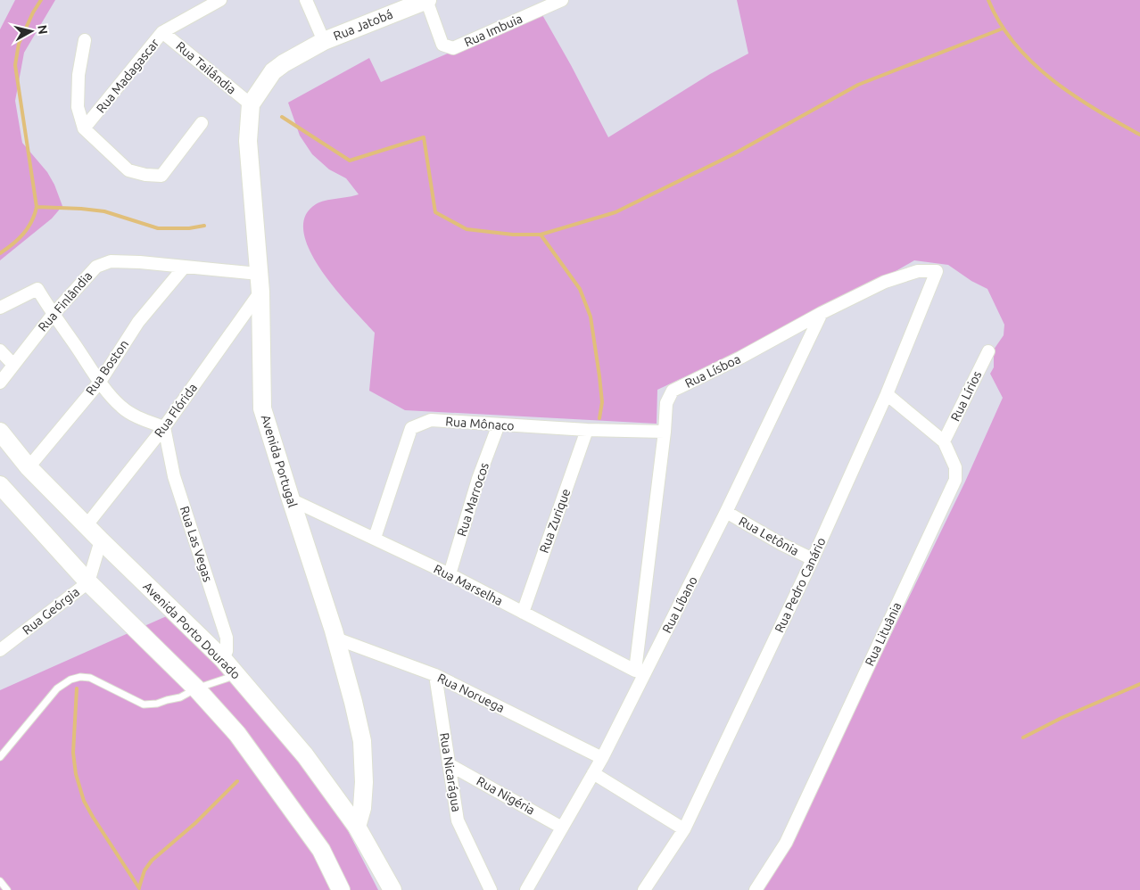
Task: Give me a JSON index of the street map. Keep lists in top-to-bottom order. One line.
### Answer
{"streets":{"street":["Rua Jatobá","Rua Imbuia","Rua Tailândia","Rua Madagascar","Rua Finlândia","Rua Boston","Rua Lísboa","Rua Lírios","Rua Flórida","Rua Mônaco","Avenida Portugal","Rua Marrocos","Rua Zurique","Rua Letônia","Rua Las Vegas","Rua Marselha","Rua Pedro Canário","Rua Líbano","Rua Geórgia","Avenida Porto Dourado","Rua Lituânia","Rua Noruega","Rua Nicarágua","Rua Nigéria"]},"crossings":[["Rua Jatobá","Rua Imbuia"],["Rua Jatobá","Avenida Portugal"],["Rua Tailândia","Rua Madagascar"],["Rua Tailândia","Avenida Portugal"],["Rua Finlândia","Rua Boston"],["Rua Finlândia","Rua Flórida"],["Rua Finlândia","Avenida Portugal"],["Rua Boston","Avenida Porto Dourado"],["Rua Lísboa","Rua Mônaco"],["Rua Lísboa","Rua Marselha"],["Rua Lísboa","Rua Pedro Canário"],["Rua Lísboa","Rua Líbano"],["Rua Lírios","Rua Lituânia"],["Rua Flórida","Avenida Portugal"],["Rua Flórida","Rua Las Vegas"],["Rua Flórida","Avenida Porto Dourado"],["Rua Mônaco","Rua Marrocos"],["Rua Mônaco","Rua Zurique"],["Rua Mônaco","Rua Marselha"],["Avenida Portugal","Rua Marselha"],["Avenida Portugal","Avenida Porto Dourado"],["Avenida Portugal","Rua Noruega"],["Rua Marrocos","Rua Marselha"],["Rua Zurique","Rua Marselha"],["Rua Letônia","Rua Pedro Canário"],["Rua Letônia","Rua Líbano"],["Rua Las Vegas","Avenida Porto Dourado"],["Rua Marselha","Rua Líbano"],["Rua Pedro Canário","Rua Lituânia"],["Rua Líbano","Rua Noruega"],["Rua Líbano","Rua Nigéria"],["Rua Geórgia","Avenida Porto Dourado"],["Rua Noruega","Rua Nicarágua"],["Rua Nicarágua","Rua Nigéria"]],"north":"right"}
